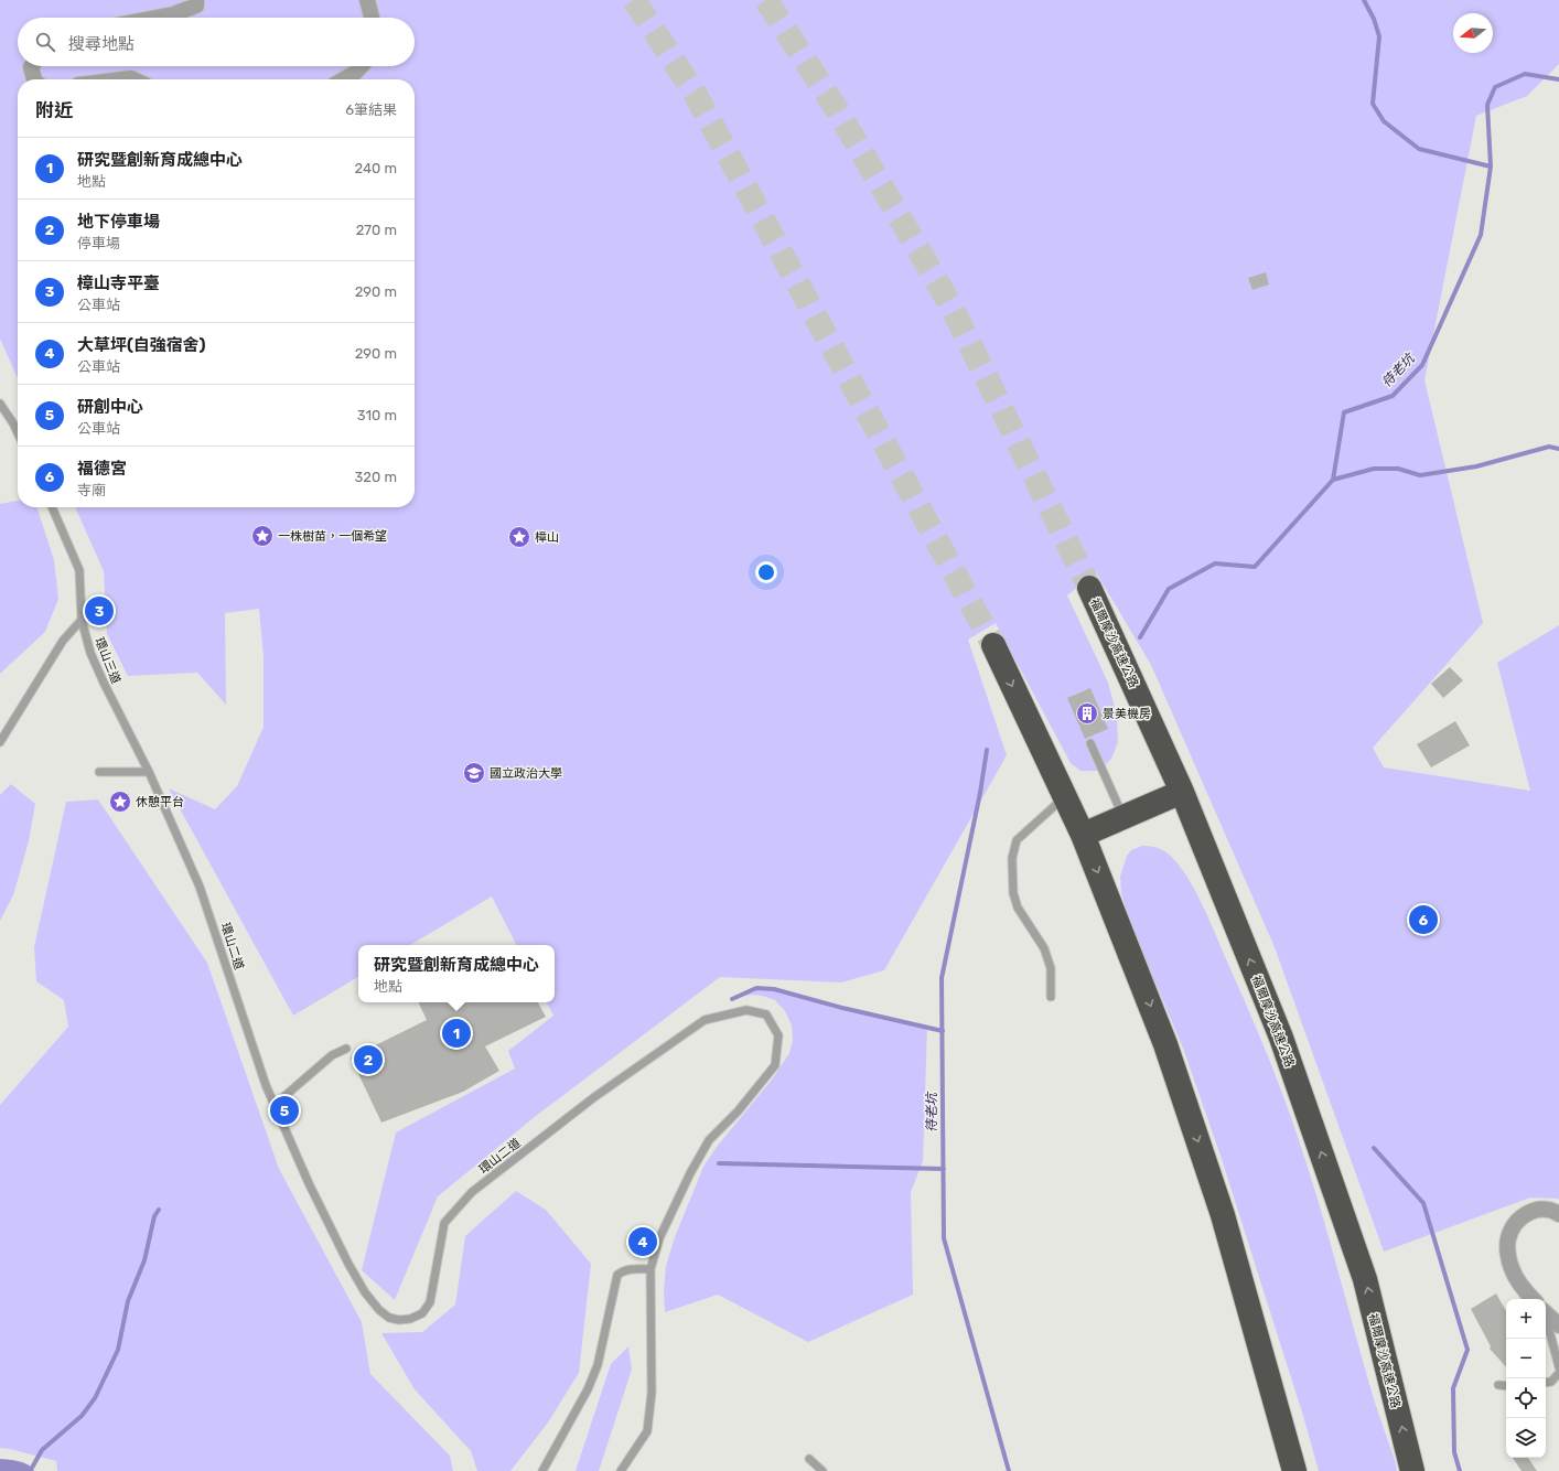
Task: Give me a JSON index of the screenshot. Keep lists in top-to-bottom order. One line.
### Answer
{"streets":{"highway":["福爾摩沙高速公路"],"lane":["環山三道","環山二道"]},"crossings":[["環山三道","環山二道"]],"water":["待老坑"],"places":{"place":["一株樹苗，一個希望","樟山","休憩平台"],"building":["景美機房"],"school or university":["國立政治大學"]},"north":"left","page":{"search":"搜尋地點","heading":["附近","6筆結果"],"list":[{"mark":"1","name":"研究暨創新育成總中心","note":"地點","value":"240 m"},{"mark":"2","name":"地下停車場","note":"停車場","value":"270 m"},{"mark":"3","name":"樟山寺平臺","note":"公車站","value":"290 m"},{"mark":"4","name":"大草坪(自強宿舍)","note":"公車站","value":"290 m"},{"mark":"5","name":"研創中心","note":"公車站","value":"310 m"},{"mark":"6","name":"福德宮","note":"寺廟","value":"320 m"}],"pins":["3","6","1","2","5","4"],"popup":["研究暨創新育成總中心","地點"],"map_buttons":["+","−"]}}
